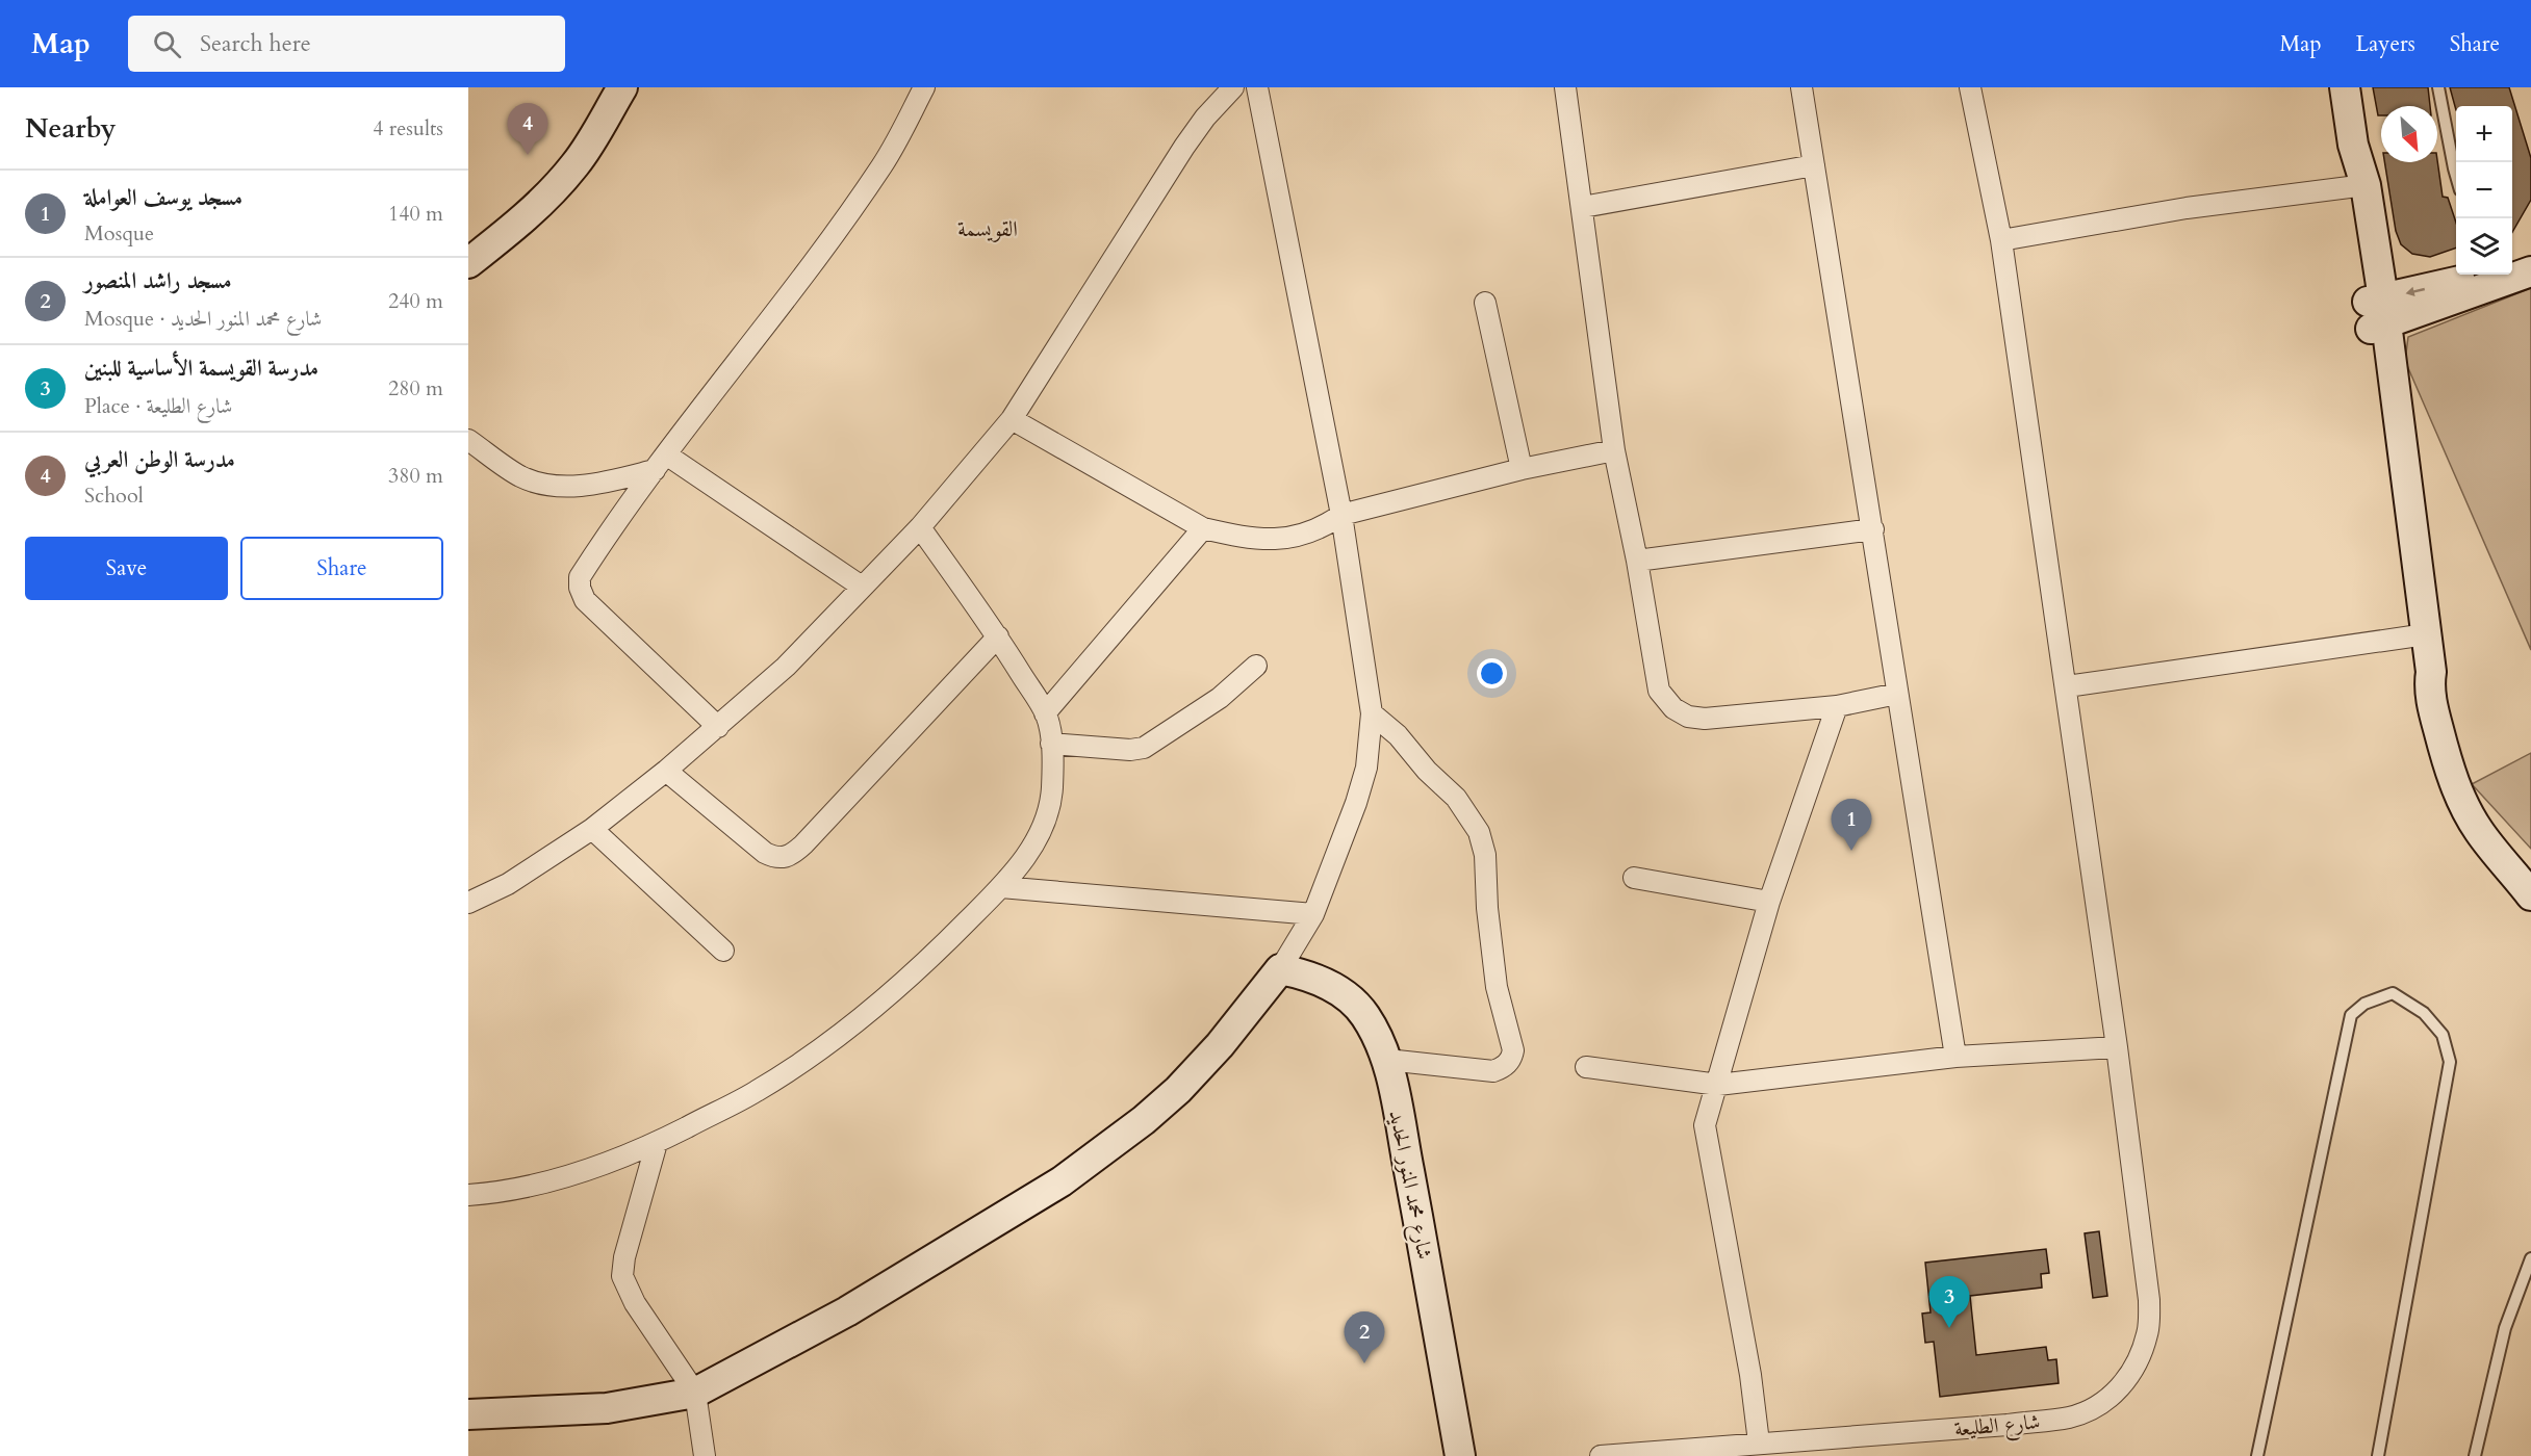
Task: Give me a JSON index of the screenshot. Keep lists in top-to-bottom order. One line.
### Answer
{"streets":{"street":["شارع محمد المنور الحديد","شارع الطليعة"]},"districts":["القويسمة"],"north":"bottom right","page":{"header":"Map","search":"Search here","nav":["Map","Layers","Share"],"heading":["Nearby","4 results"],"pins":["4","1","3","2"],"map_buttons":["+","−"],"list":[{"mark":"1","name":"مسجد يوسف العواملة","note":"Mosque","value":"140 m"},{"mark":"2","name":"مسجد راشد المنصور","note":"Mosque · شارع محمد المنور الحديد","value":"240 m"},{"mark":"3","name":"مدرسة القويسمة الأساسية للبنين","note":"Place · شارع الطليعة","value":"280 m"},{"mark":"4","name":"مدرسة الوطن العربي","note":"School","value":"380 m"}],"buttons":["Save","Share"]}}
